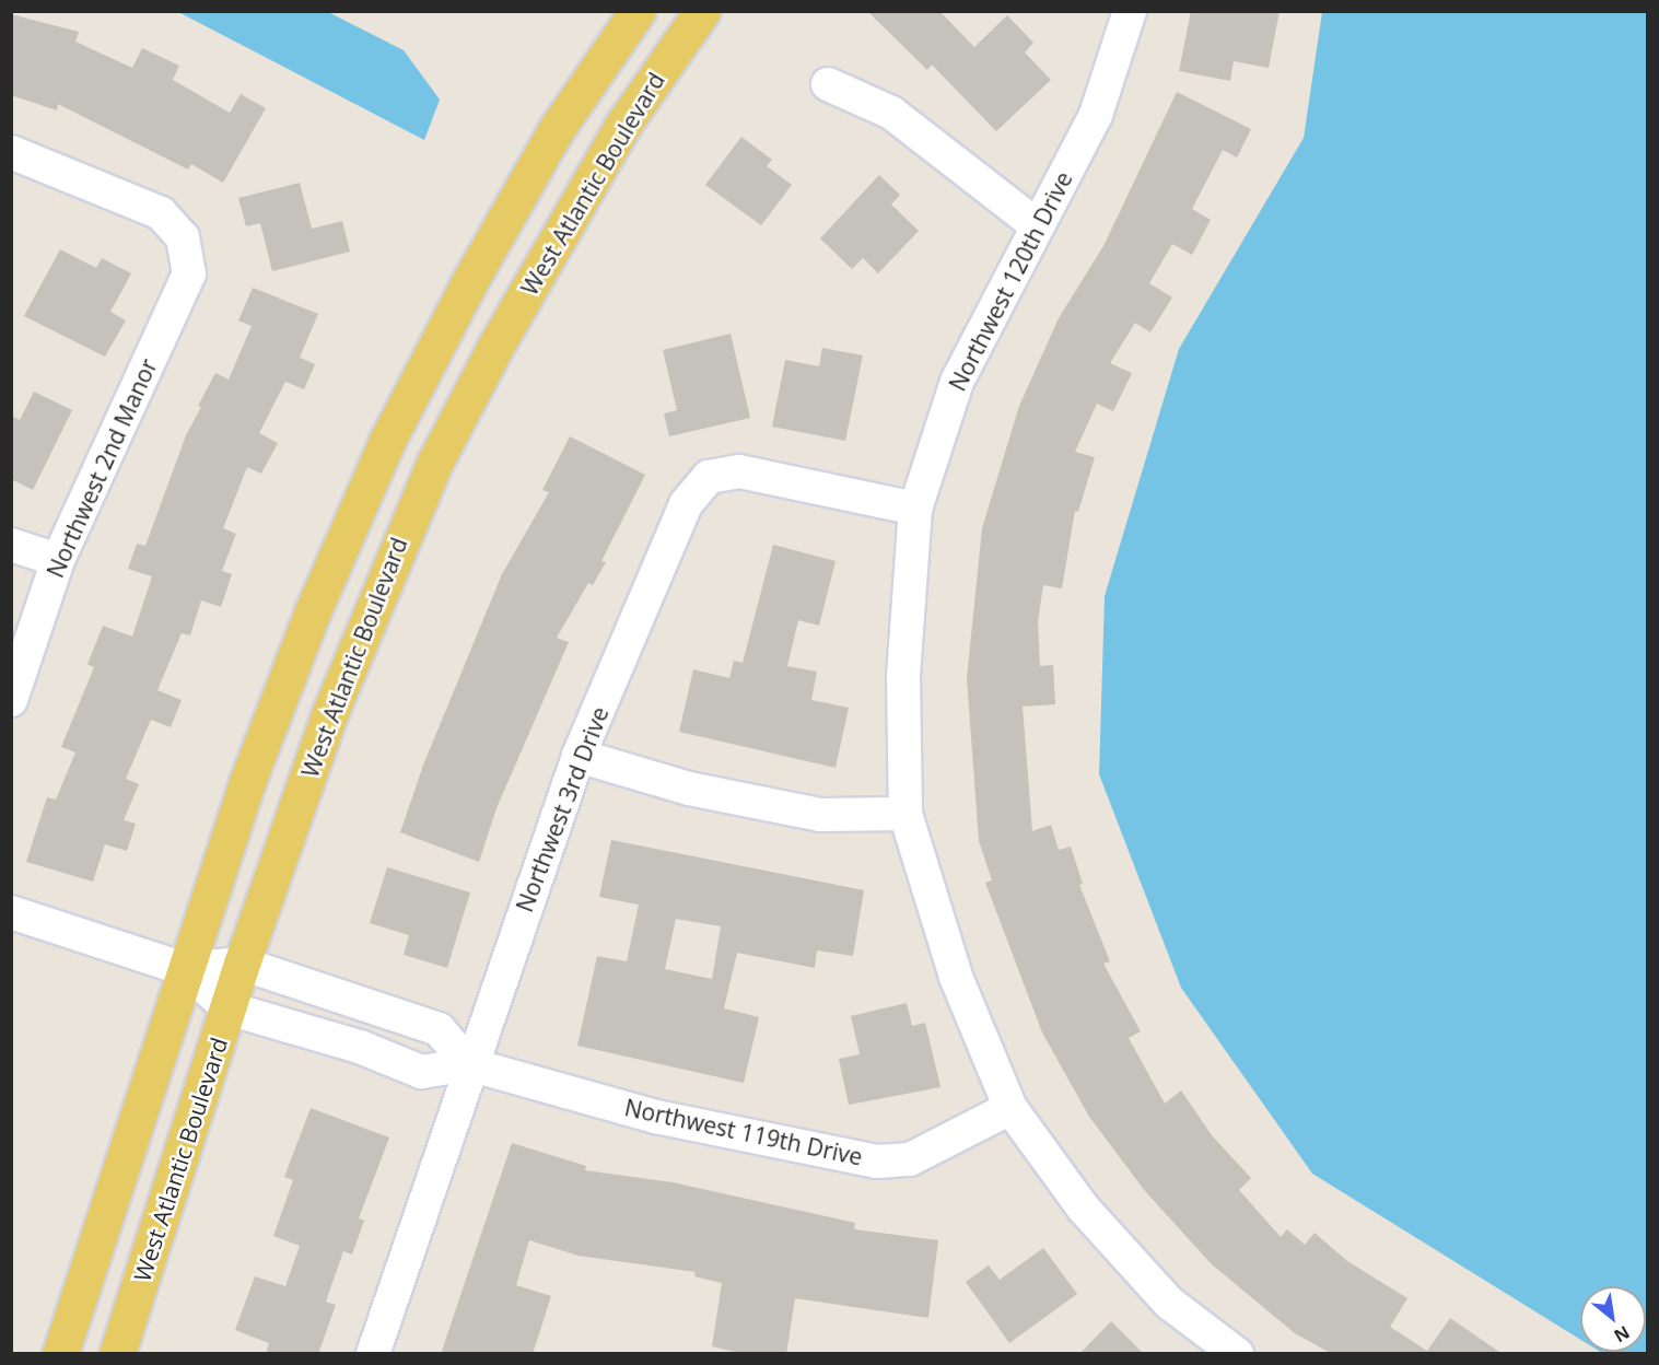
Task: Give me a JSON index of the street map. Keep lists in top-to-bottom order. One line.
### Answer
{"streets":{"main road":["West Atlantic Boulevard"],"street":["Northwest 120th Drive","Northwest 2nd Manor","Northwest 3rd Drive","Northwest 119th Drive"]},"crossings":[["West Atlantic Boulevard","Northwest 119th Drive"],["Northwest 120th Drive","Northwest 3rd Drive"],["Northwest 120th Drive","Northwest 119th Drive"],["Northwest 3rd Drive","Northwest 119th Drive"]],"north":"bottom right"}
